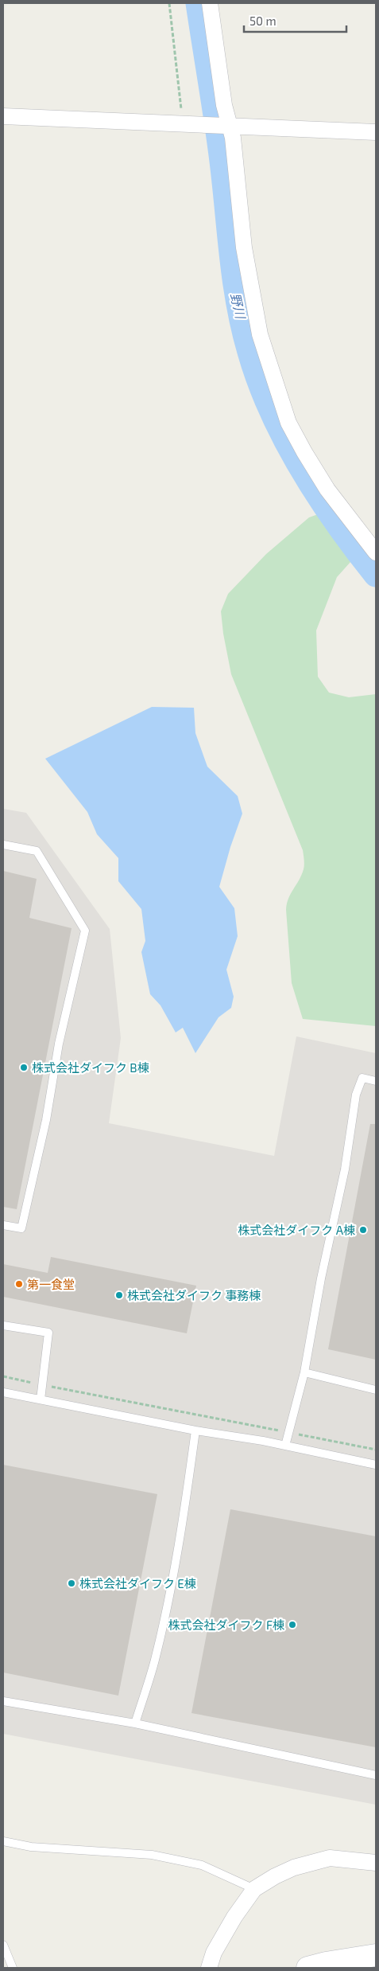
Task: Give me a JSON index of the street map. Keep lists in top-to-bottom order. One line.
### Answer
{"water":["野川"],"places":["株式会社ダイフク B棟","株式会社ダイフク A棟","第一食堂","株式会社ダイフク 事務棟","株式会社ダイフク E棟","株式会社ダイフク F棟"],"scale_bar":"50 m"}
